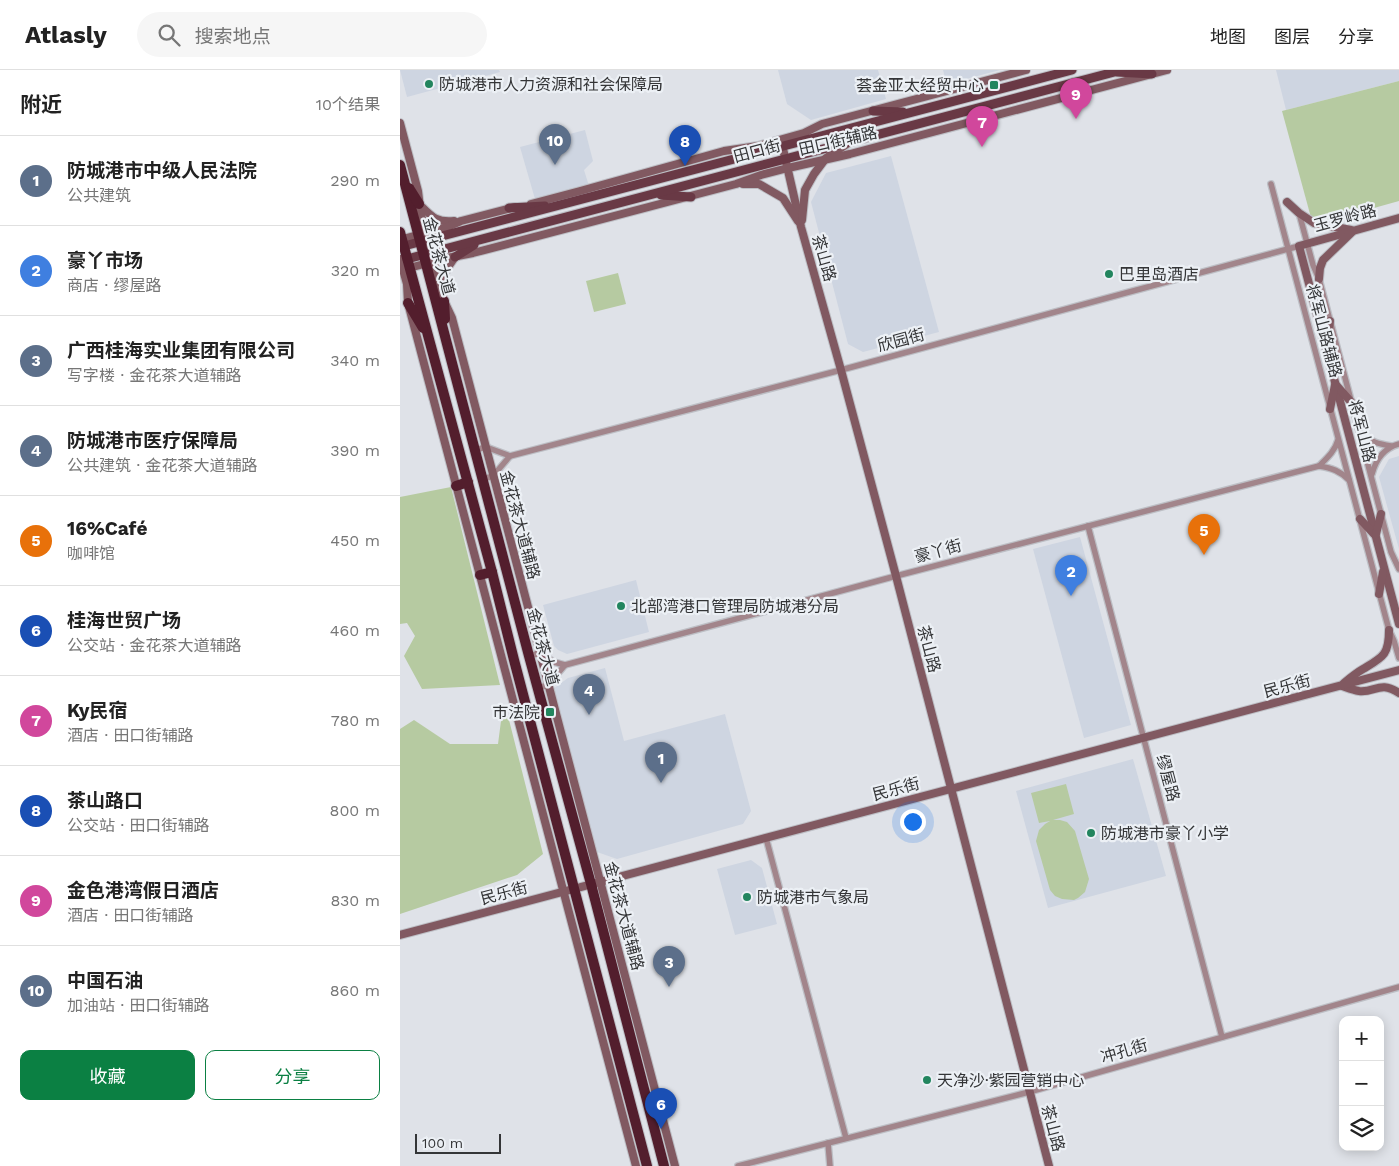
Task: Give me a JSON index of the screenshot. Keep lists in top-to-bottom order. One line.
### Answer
{"streets":{"highway":["金花茶大道"],"main road":["田口街"],"street":["田口街辅路","玉罗岭路","茶山路","将军山路辅路","欣园街","将军山路","金花茶大道辅路","豪丫街","民乐街","缪屋路","冲孔街"]},"crossings":[["田口街辅路","田口街"],["田口街辅路","金花茶大道"],["田口街辅路","茶山路"],["田口街","金花茶大道"],["田口街","茶山路"],["玉罗岭路","将军山路辅路"],["玉罗岭路","欣园街"],["玉罗岭路","将军山路"],["金花茶大道","金花茶大道辅路"],["金花茶大道","民乐街"],["茶山路","欣园街"],["茶山路","豪丫街"],["茶山路","民乐街"],["茶山路","冲孔街"],["将军山路辅路","欣园街"],["欣园街","将军山路"],["金花茶大道辅路","民乐街"],["豪丫街","缪屋路"],["民乐街","缪屋路"],["缪屋路","冲孔街"]],"places":{"other":["防城港市人力资源和社会保障局","巴里岛酒店","北部湾港口管理局防城港分局","防城港市豪丫小学","防城港市气象局","天净沙·紫园营销中心"],"transit":["荟金亚太经贸中心","巿法院"]},"scale_bar":"100 m","page":{"header":"Atlasly","search":"搜索地点","nav":["地图","图层","分享"],"heading":["附近","10个结果"],"pins":["9","7","10","8","5","2","4","1","3","6"],"list":[{"mark":"1","name":"防城港市中级人民法院","note":"公共建筑","value":"290 m"},{"mark":"2","name":"豪丫市场","note":"商店 · 缪屋路","value":"320 m"},{"mark":"3","name":"广西桂海实业集团有限公司","note":"写字楼 · 金花茶大道辅路","value":"340 m"},{"mark":"4","name":"防城港市医疗保障局","note":"公共建筑 · 金花茶大道辅路","value":"390 m"},{"mark":"5","name":"16%Café","note":"咖啡馆","value":"450 m"},{"mark":"6","name":"桂海世贸广场","note":"公交站 · 金花茶大道辅路","value":"460 m"},{"mark":"7","name":"Ky民宿","note":"酒店 · 田口街辅路","value":"780 m"},{"mark":"8","name":"茶山路口","note":"公交站 · 田口街辅路","value":"800 m"},{"mark":"9","name":"金色港湾假日酒店","note":"酒店 · 田口街辅路","value":"830 m"},{"mark":"10","name":"中国石油","note":"加油站 · 田口街辅路","value":"860 m"}],"map_buttons":["+","−"],"buttons":["收藏","分享"],"scale":"100 m"}}
